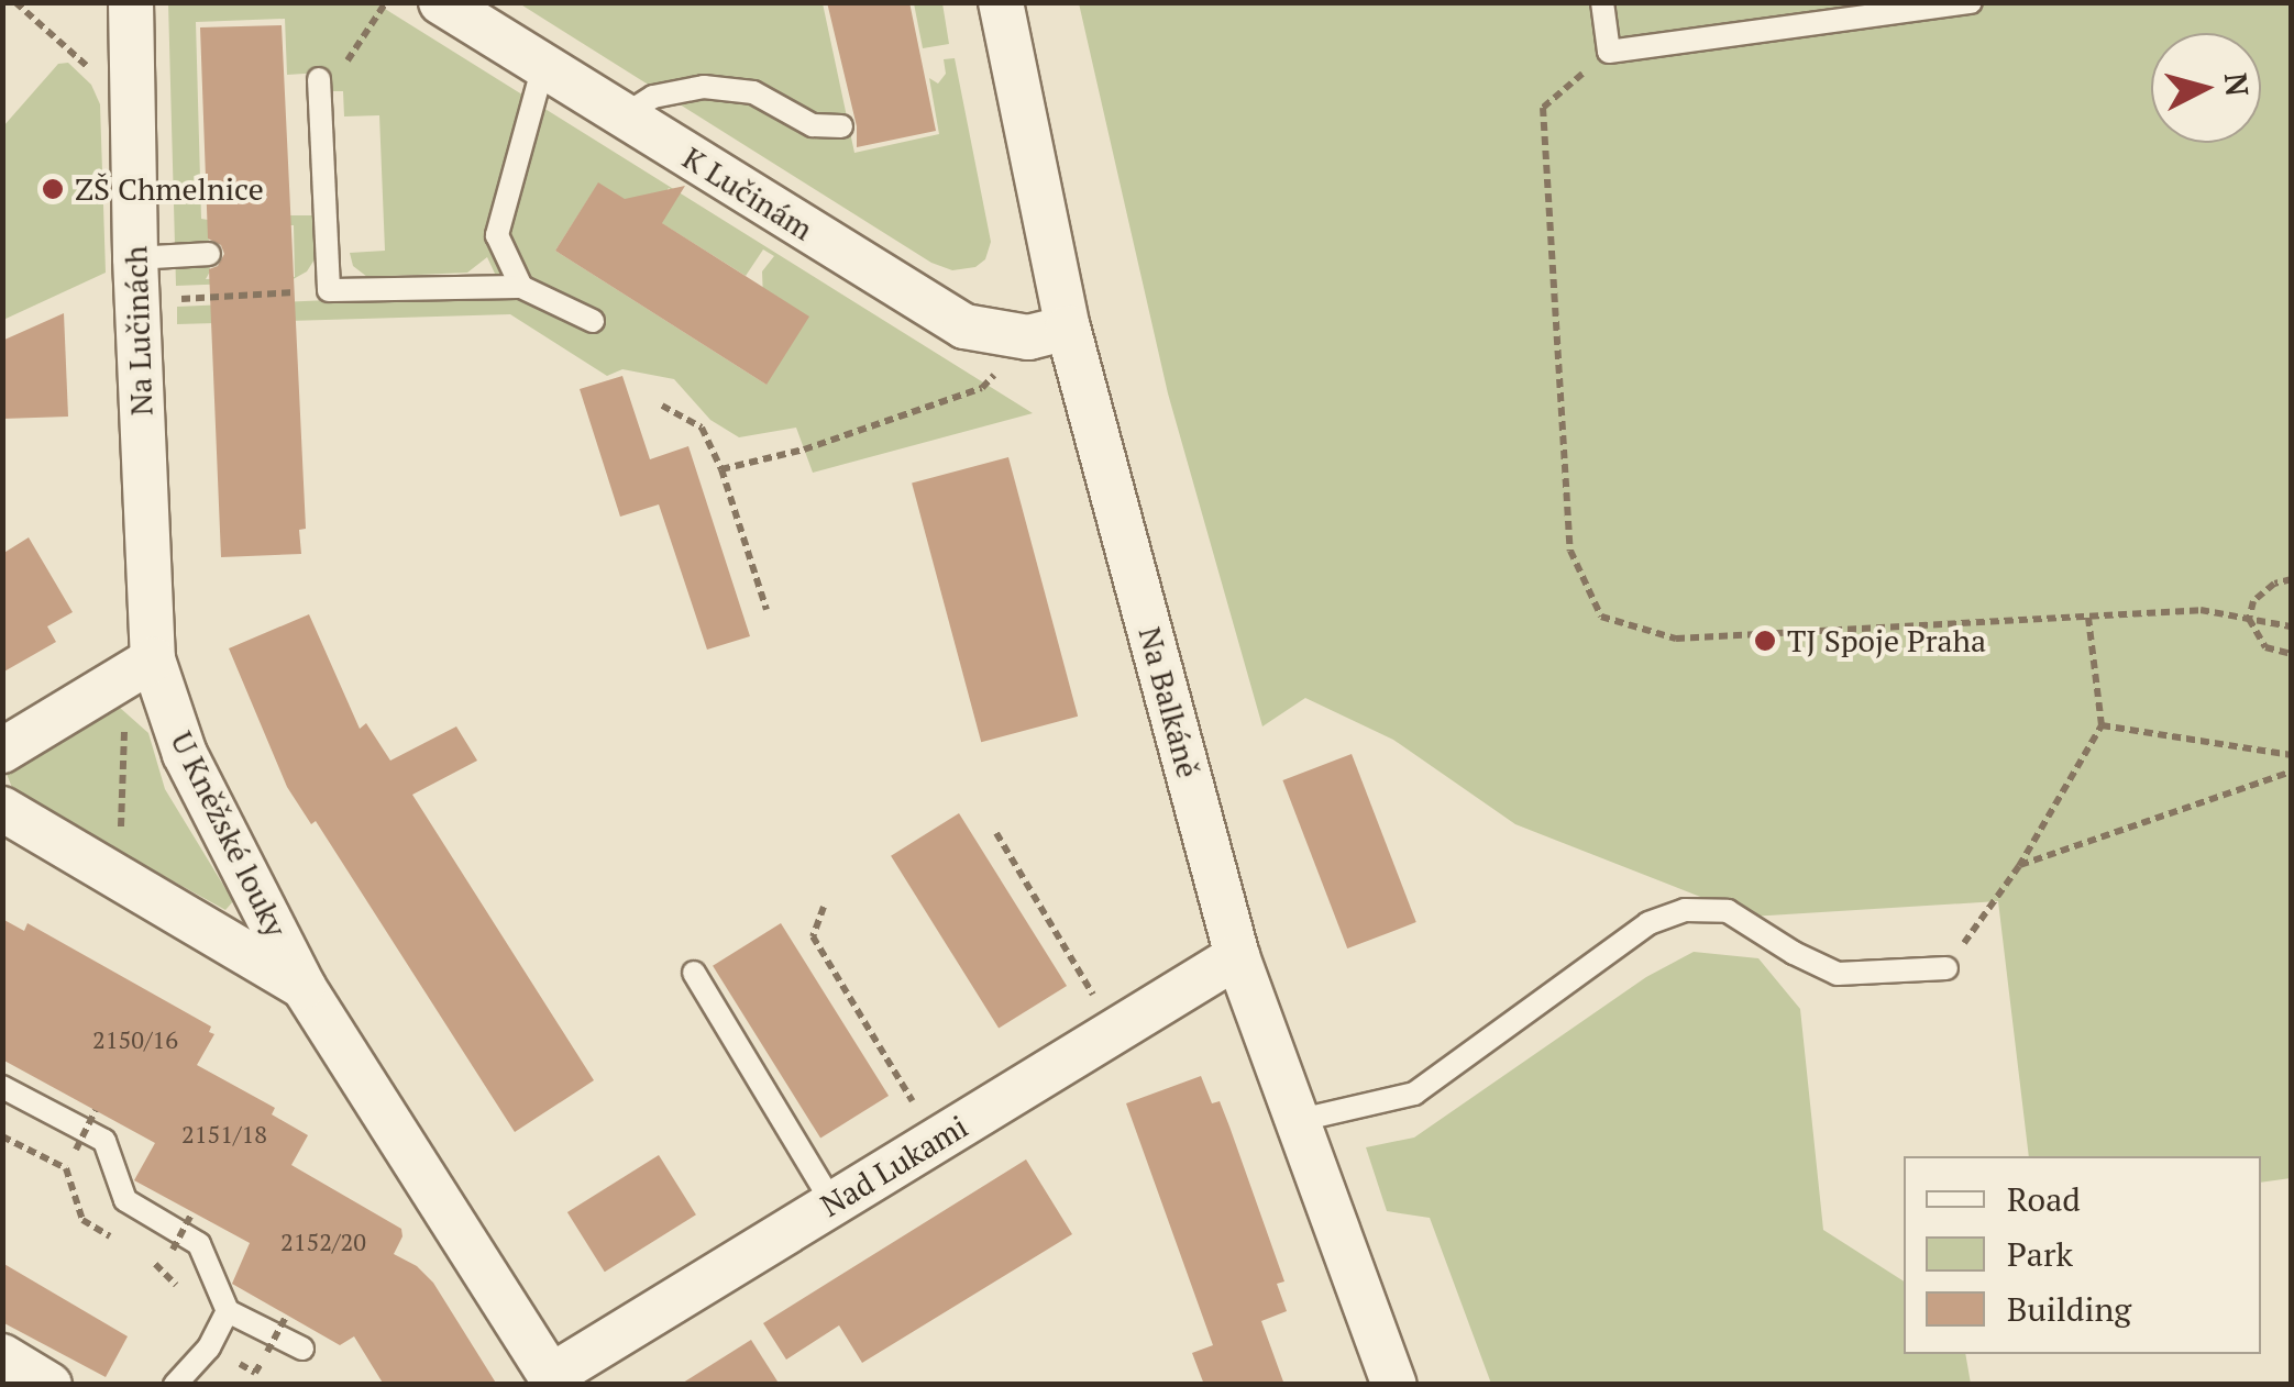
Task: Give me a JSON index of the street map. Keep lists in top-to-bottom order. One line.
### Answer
{"streets":{"street":["K Lučinám","Na Lučinách","Na Balkáně","U Kněžské louky","Nad Lukami"]},"crossings":[["K Lučinám","Na Balkáně"],["Na Lučinách","U Kněžské louky"],["Na Balkáně","Nad Lukami"],["U Kněžské louky","Nad Lukami"]],"places":["ZŠ Chmelnice","TJ Spoje Praha"],"house_numbers":["2150/16","2151/18","2152/20"],"legend":["Road","Park","Building"],"north":"right"}
